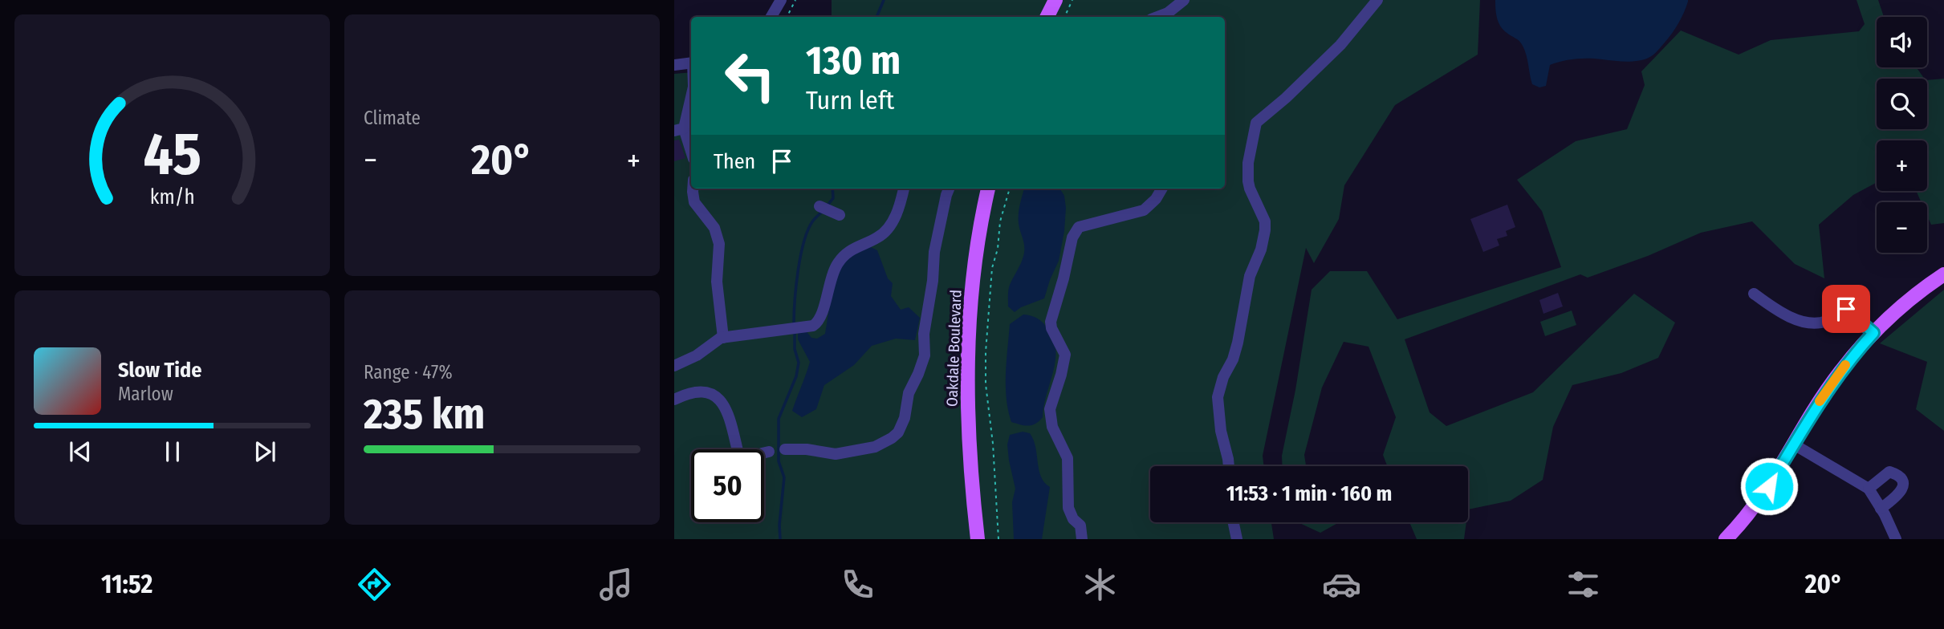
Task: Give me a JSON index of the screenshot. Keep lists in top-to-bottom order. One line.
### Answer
{"streets":{"main road":["Oakdale Boulevard"]},"page":{"tile":["Climate",["Range · 47%","235 km"]],"map_buttons":["+","−"],"turn":["130 m","Turn left"],"then":"Then","heat":["−","20°","+"],"song":["Slow Tide","Marlow"],"limit":"50","trip":"11:53 · 1 min · 160 m","tabs":["11:52","20°"],"gauge":["45","km/h"]}}
